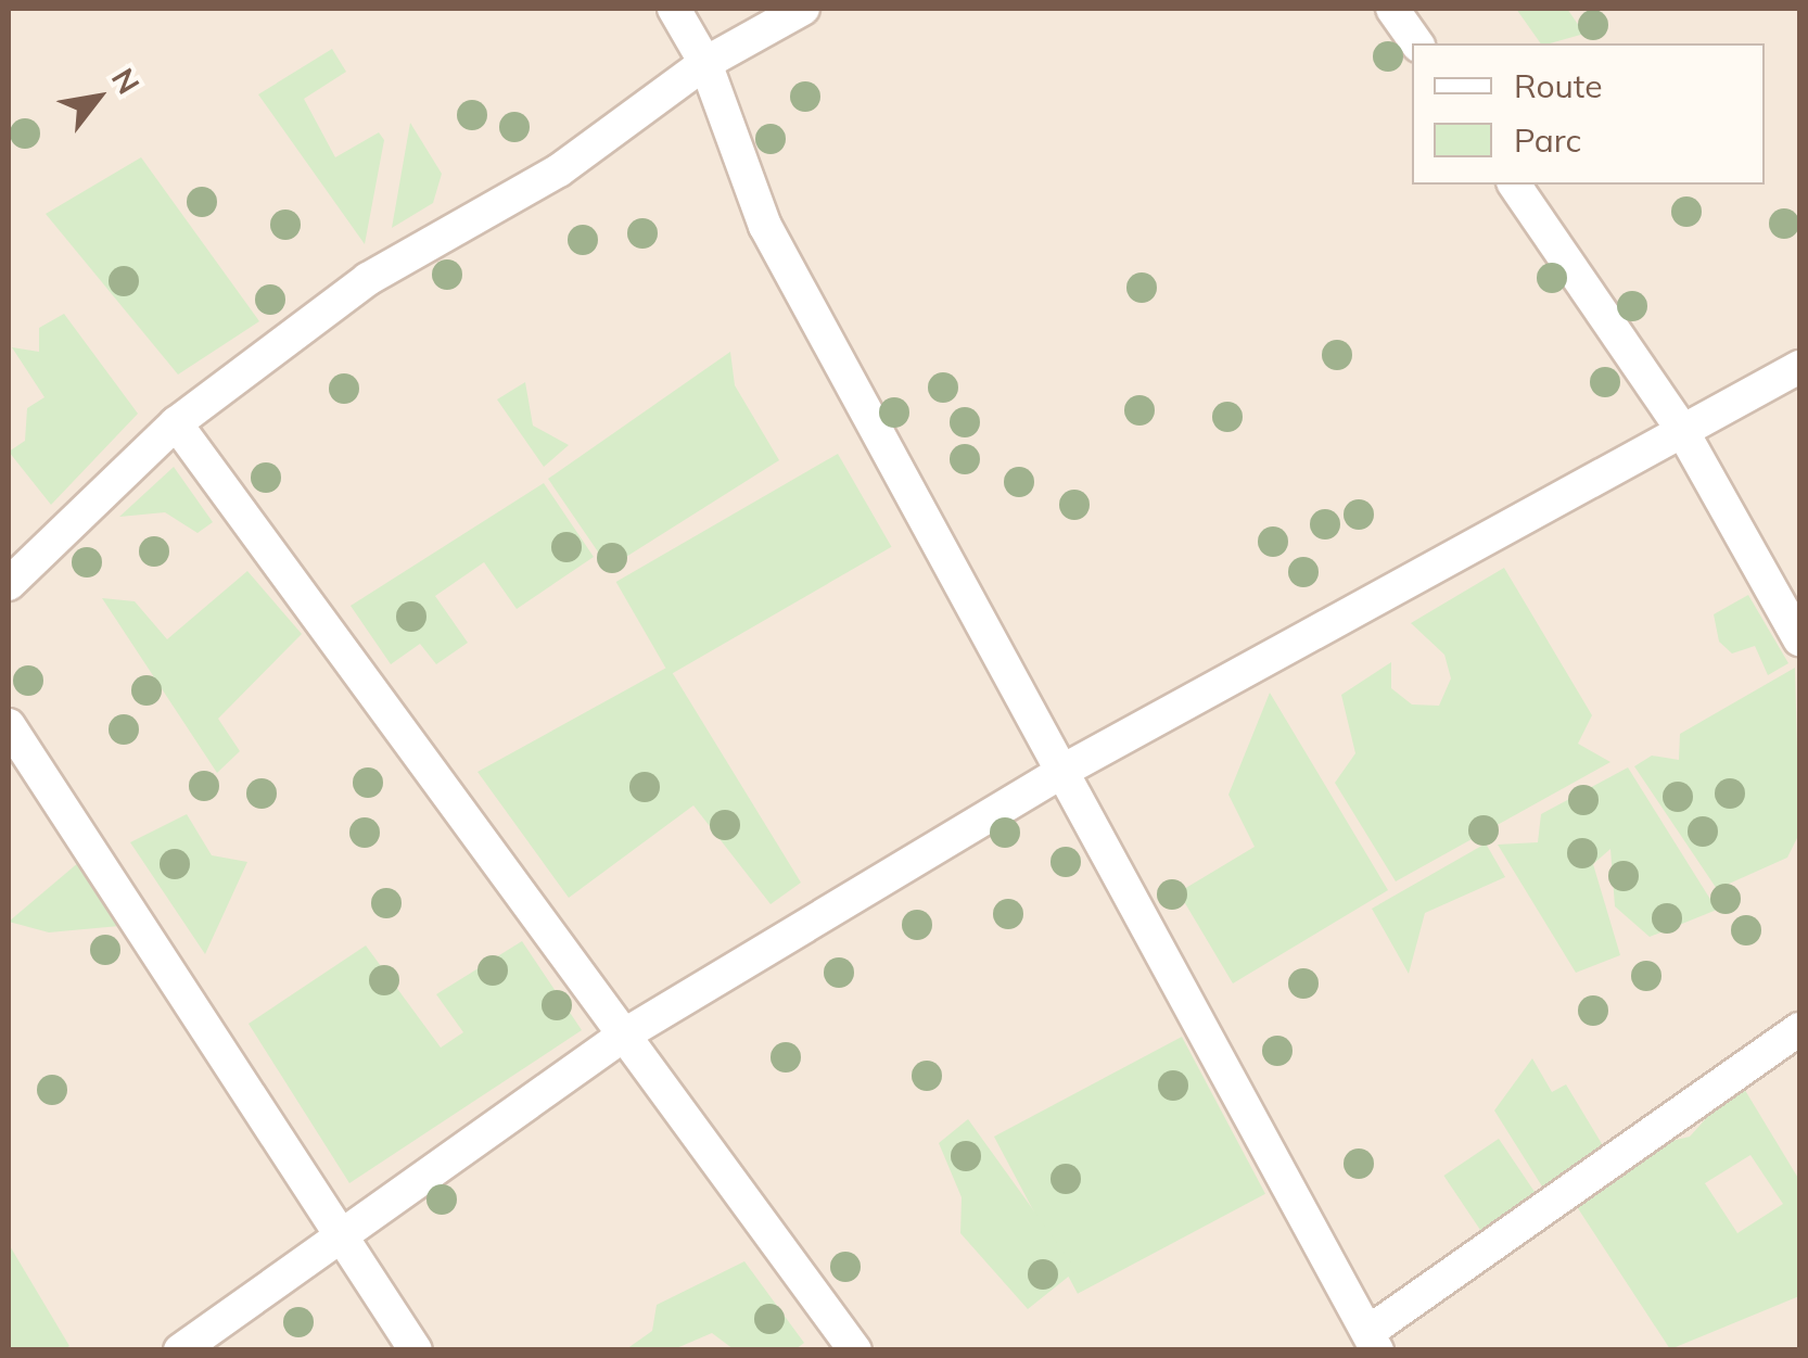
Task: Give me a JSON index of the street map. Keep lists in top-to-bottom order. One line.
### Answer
{"legend":["Route","Parc"],"north":"top right"}
